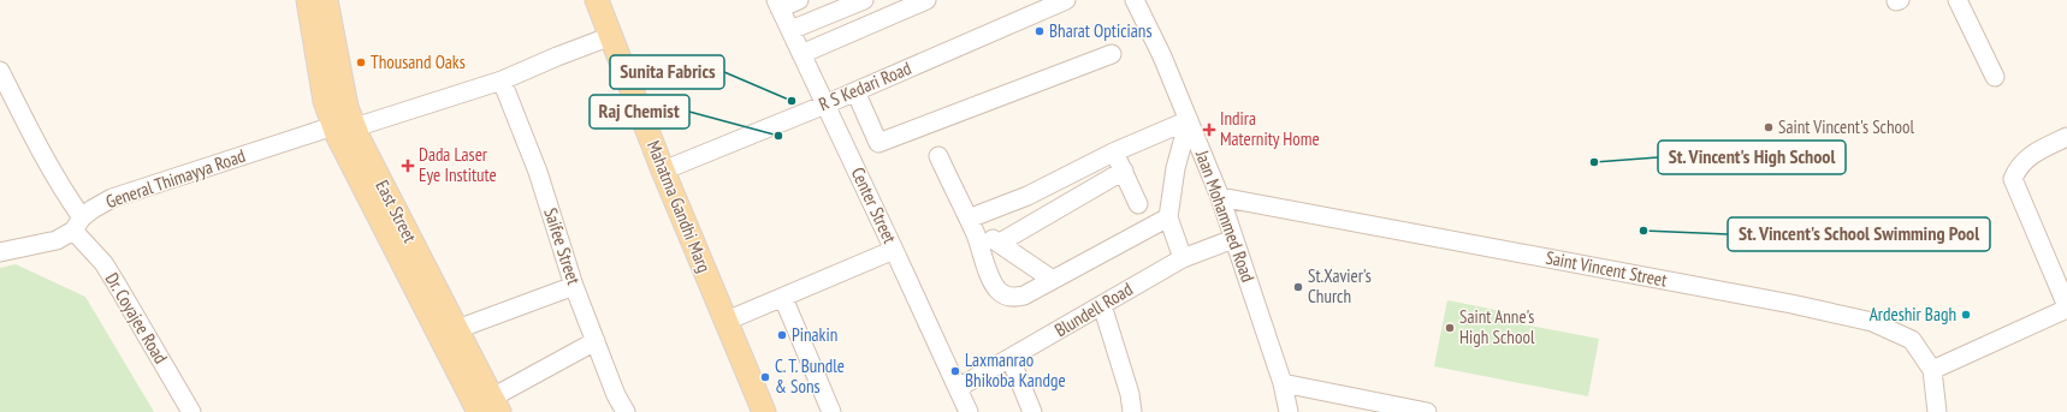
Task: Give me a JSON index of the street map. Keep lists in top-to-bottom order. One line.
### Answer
{"streets":{"main road":["Mahatma Gandhi Marg","East Street"],"street":["R S Kedari Road","General Thimayya Road","Center Street","Jaan Mohammed Road","Saifee Street","Saint Vincent Street","Blundell Road","Dr. Coyajee Road"]},"crossings":[["R S Kedari Road","Center Street"],["R S Kedari Road","Mahatma Gandhi Marg"],["General Thimayya Road","Mahatma Gandhi Marg"],["General Thimayya Road","East Street"],["General Thimayya Road","Saifee Street"],["General Thimayya Road","Dr. Coyajee Road"],["Center Street","Blundell Road"],["Jaan Mohammed Road","Saint Vincent Street"],["Jaan Mohammed Road","Blundell Road"]],"places":{"other":["Bharat Opticians","Thousand Oaks","Sunita Fabrics","Saint Vincent's School","Raj Chemist","St. Vincent's High School","St. Vincent's School Swimming Pool","St.Xavier's Church","Ardeshir Bagh","Saint Anne's High School","Pinakin","Laxmanrao Bhikoba Kandge","C. T. Bundle & Sons"],"health":["Indira Maternity Home","Dada Laser Eye Institute"]}}
